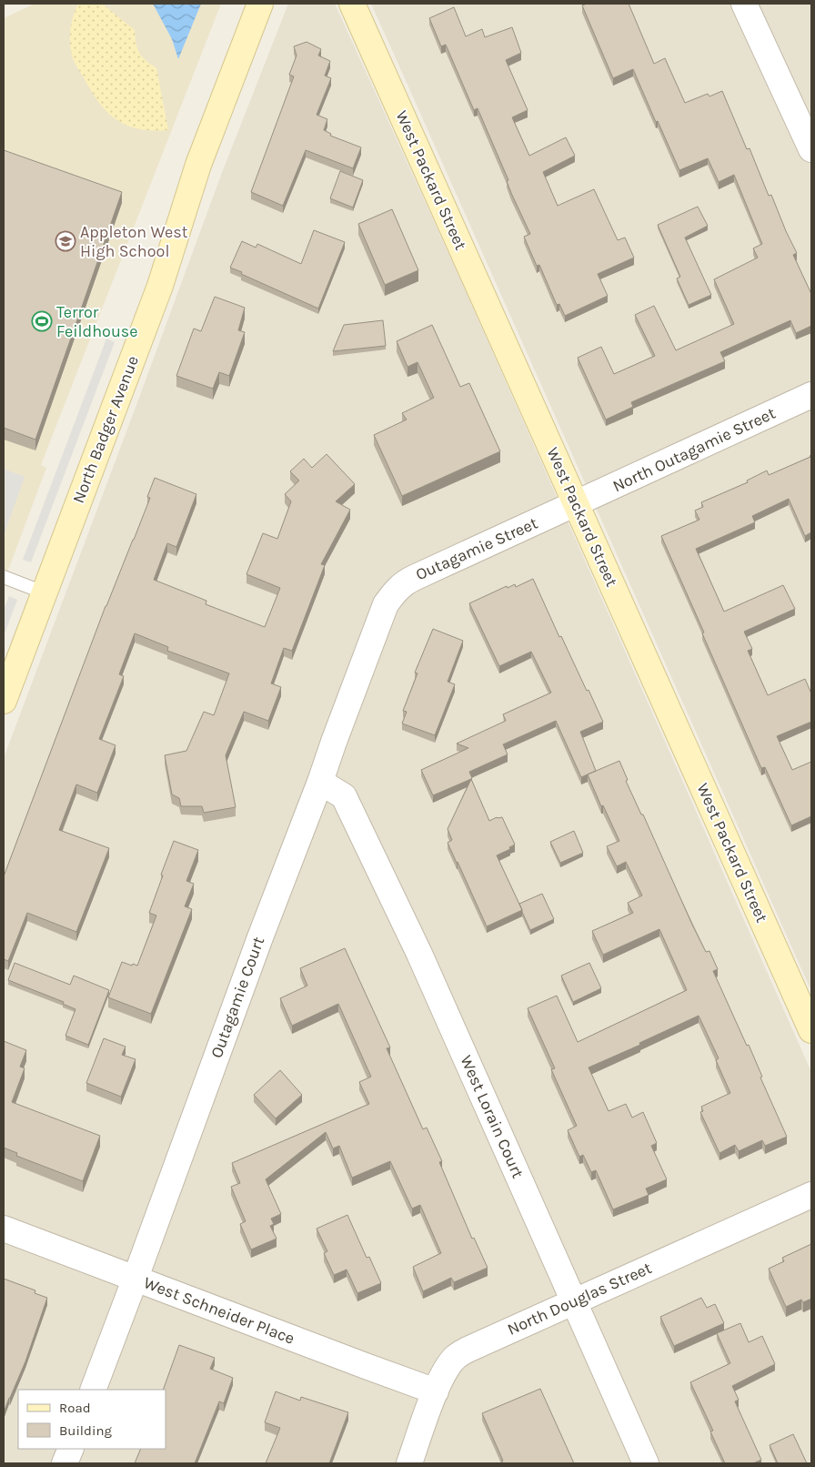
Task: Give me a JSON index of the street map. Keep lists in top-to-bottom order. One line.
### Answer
{"streets":{"street":["West Packard Street","North Badger Avenue","North Outagamie Street","Outagamie Street","Outagamie Court","West Lorain Court","North Douglas Street","West Schneider Place"]},"crossings":[["West Packard Street","North Outagamie Street"],["West Packard Street","Outagamie Street"],["North Outagamie Street","Outagamie Street"],["Outagamie Street","Outagamie Court"],["Outagamie Court","West Lorain Court"],["Outagamie Court","West Schneider Place"],["West Lorain Court","North Douglas Street"],["North Douglas Street","West Schneider Place"]],"places":{"school or university":["Appleton West High School"],"sports":["Terror Feildhouse"]},"legend":["Road","Building"]}
